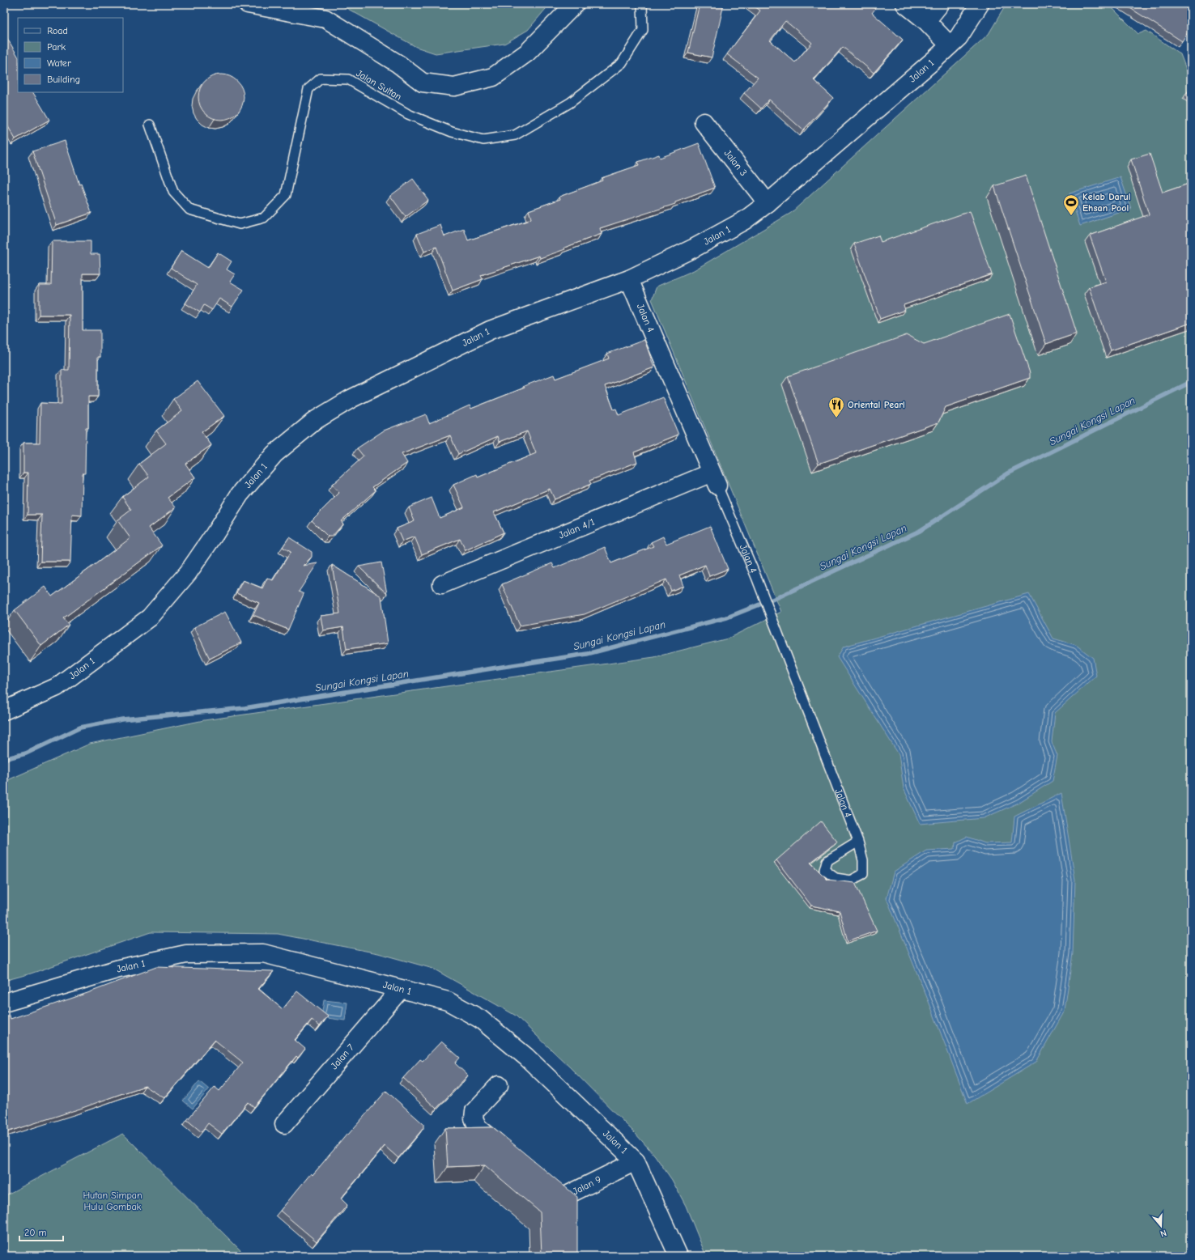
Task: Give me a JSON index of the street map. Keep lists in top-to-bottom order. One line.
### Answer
{"streets":{"street":["Jalan 1","Jalan 3","Jalan 4","Jalan 4/1","Jalan 7","Jalan 9"],"lane":["Jalan Sultan"]},"crossings":[["Jalan 1","Jalan 3"],["Jalan 1","Jalan 4"],["Jalan 1","Jalan 7"],["Jalan 1","Jalan 9"],["Jalan 4","Jalan 4/1"]],"water":["Sungai Kongsi Lapan"],"parks":["Hutan Simpan Hulu Gombak"],"places":{"sports":["Kelab Darul Ehsan Pool"],"restaurant":["Oriental Pearl"]},"legend":["Road","Park","Water","Building"],"scale_bar":"20 m","north":"bottom"}
